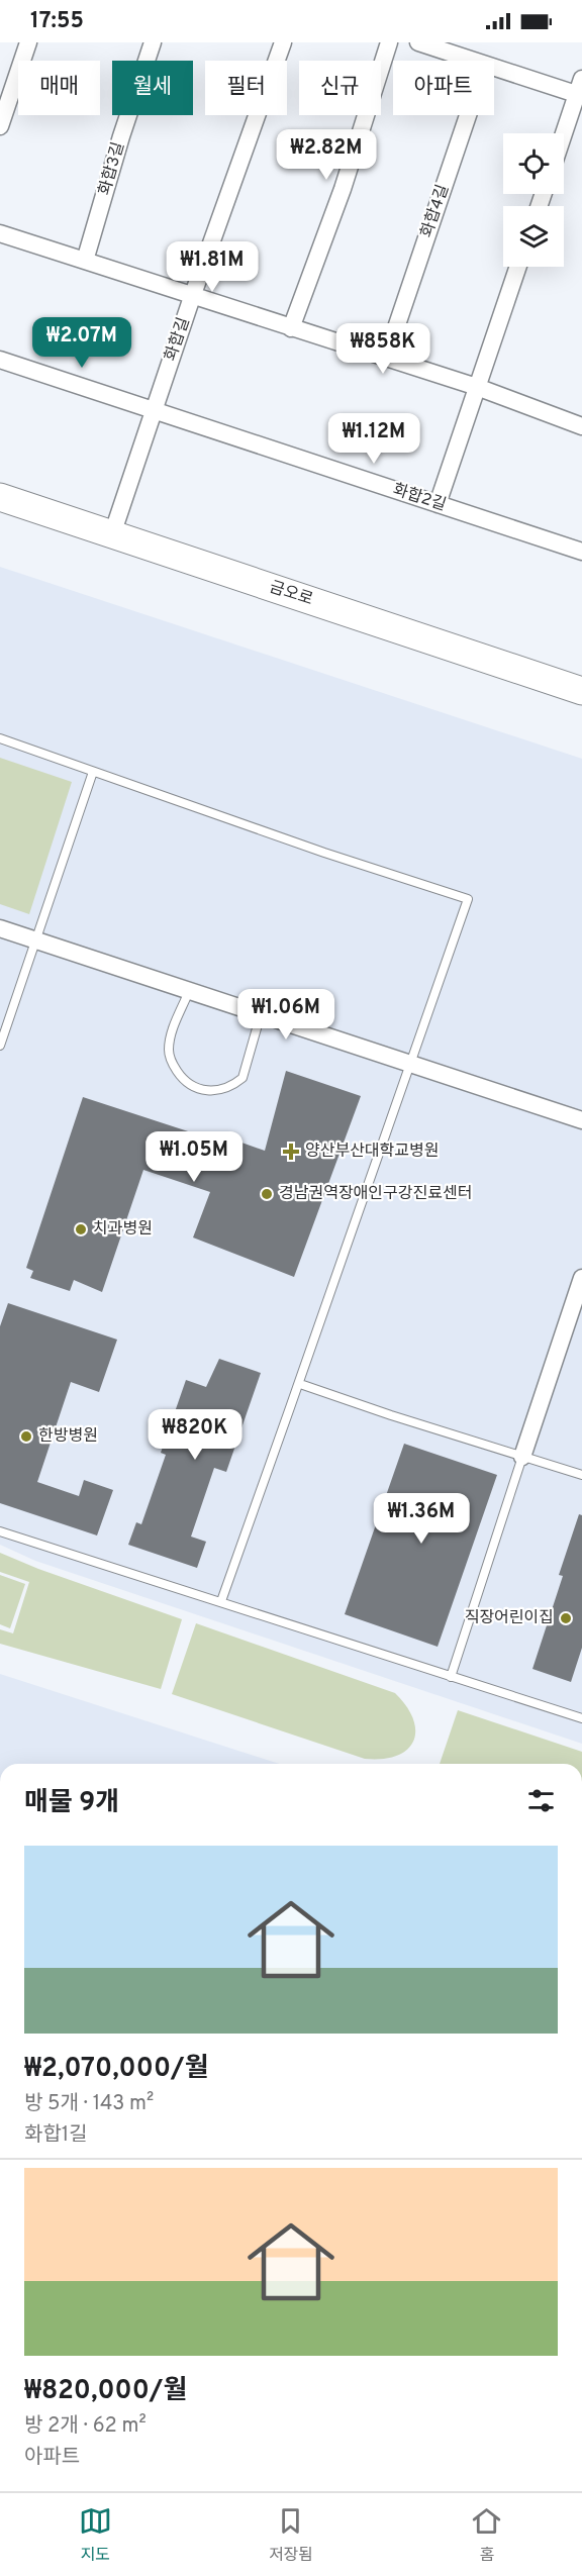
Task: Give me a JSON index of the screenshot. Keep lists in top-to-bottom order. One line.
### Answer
{"streets":{"main road":["금오로"],"street":["화합3길","화합4길","화합길","화합2길"]},"crossings":[["화합길","화합2길"],["화합길","금오로"]],"places":{"health":["양산부산대학교병원"],"other":["경남권역장애인구강진료센터","치과병원","한방병원","직장어린이집"]},"page":{"status":"17:55","chip":["매매","월세","필터","신규","아파트"],"price":["₩2.82M","₩1.81M","₩2.07M","₩858K","₩1.12M","₩1.06M","₩1.05M","₩820K","₩1.36M"],"heading":"매물 9개","list":[{"name":"₩2,070,000/월","note":"방 5개 · 143 m² · 화합1길"},{"name":"₩820,000/월","note":"방 2개 · 62 m² · 아파트"}],"tabs":["지도","저장됨","홈"]}}
